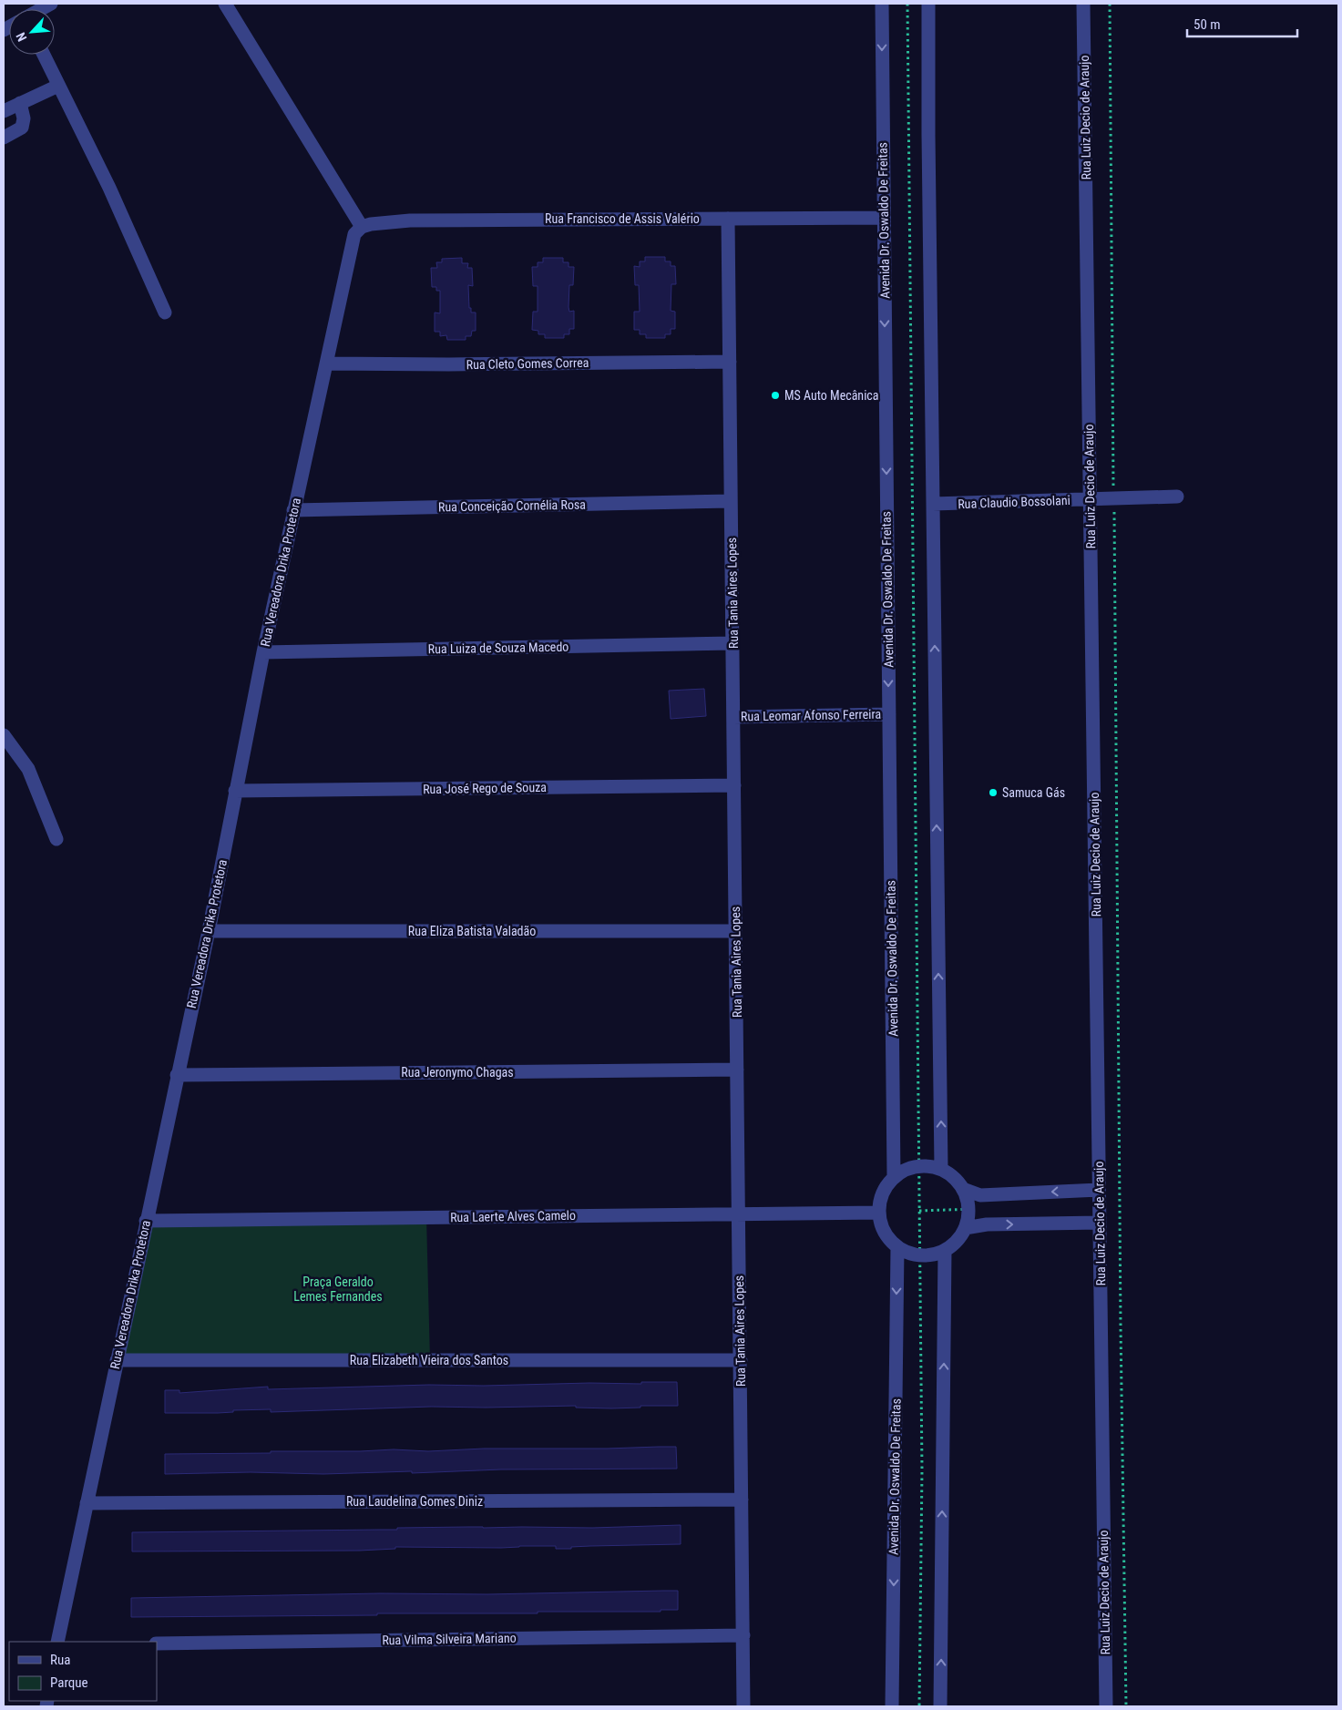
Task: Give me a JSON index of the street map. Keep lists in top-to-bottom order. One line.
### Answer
{"streets":{"street":["Rua Luiz Decio de Araujo","Rua Francisco de Assis Valério","Avenida Dr. Oswaldo De Freitas","Rua Cleto Gomes Correa","Rua Claudio Bossolani","Rua Conceição Cornélia Rosa","Rua Vereadora Drika Protetora","Rua Tania Aires Lopes","Rua Luiza de Souza Macedo","Rua Leomar Afonso Ferreira","Rua José Rego de Souza","Rua Eliza Batista Valadão","Rua Jeronymo Chagas","Rua Laerte Alves Camelo","Rua Elizabeth Vieira dos Santos","Rua Laudelina Gomes Diniz","Rua Vilma Silveira Mariano"]},"crossings":[["Rua Luiz Decio de Araujo","Rua Claudio Bossolani"],["Rua Francisco de Assis Valério","Avenida Dr. Oswaldo De Freitas"],["Rua Francisco de Assis Valério","Rua Vereadora Drika Protetora"],["Rua Francisco de Assis Valério","Rua Tania Aires Lopes"],["Avenida Dr. Oswaldo De Freitas","Rua Leomar Afonso Ferreira"],["Rua Cleto Gomes Correa","Rua Vereadora Drika Protetora"],["Rua Cleto Gomes Correa","Rua Tania Aires Lopes"],["Rua Conceição Cornélia Rosa","Rua Vereadora Drika Protetora"],["Rua Conceição Cornélia Rosa","Rua Tania Aires Lopes"],["Rua Vereadora Drika Protetora","Rua Luiza de Souza Macedo"],["Rua Vereadora Drika Protetora","Rua José Rego de Souza"],["Rua Vereadora Drika Protetora","Rua Eliza Batista Valadão"],["Rua Vereadora Drika Protetora","Rua Jeronymo Chagas"],["Rua Vereadora Drika Protetora","Rua Laerte Alves Camelo"],["Rua Vereadora Drika Protetora","Rua Elizabeth Vieira dos Santos"],["Rua Vereadora Drika Protetora","Rua Laudelina Gomes Diniz"],["Rua Tania Aires Lopes","Rua Luiza de Souza Macedo"],["Rua Tania Aires Lopes","Rua Leomar Afonso Ferreira"],["Rua Tania Aires Lopes","Rua José Rego de Souza"],["Rua Tania Aires Lopes","Rua Eliza Batista Valadão"],["Rua Tania Aires Lopes","Rua Jeronymo Chagas"],["Rua Tania Aires Lopes","Rua Laerte Alves Camelo"],["Rua Tania Aires Lopes","Rua Elizabeth Vieira dos Santos"],["Rua Tania Aires Lopes","Rua Laudelina Gomes Diniz"],["Rua Tania Aires Lopes","Rua Vilma Silveira Mariano"]],"parks":["Praça Geraldo Lemes Fernandes"],"places":["MS Auto Mecânica","Samuca Gás"],"legend":["Rua","Parque"],"scale_bar":"50 m","north":"bottom left"}
